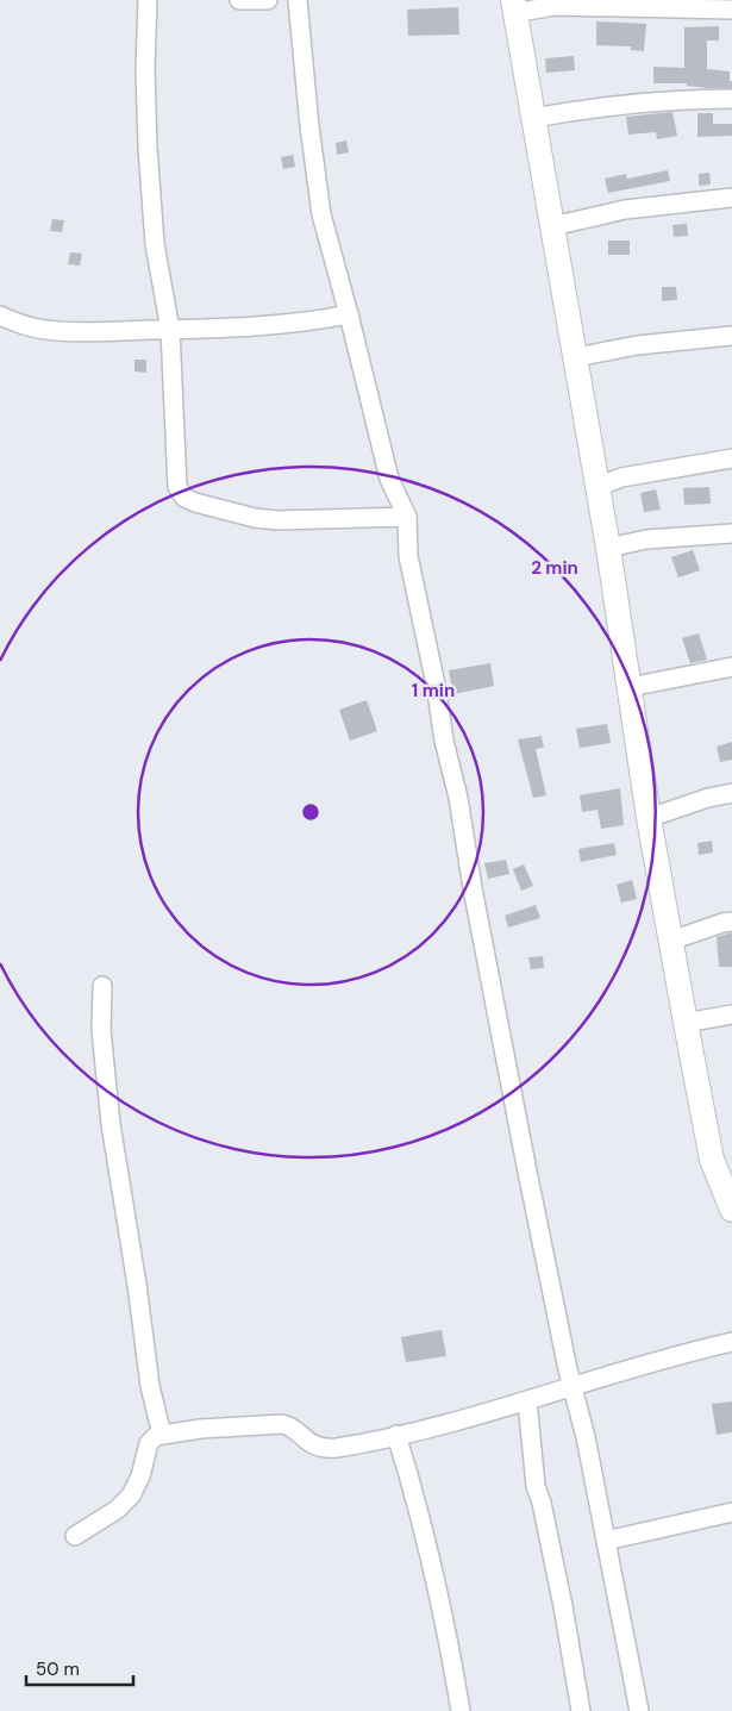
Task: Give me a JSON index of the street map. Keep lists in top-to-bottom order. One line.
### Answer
{"scale_bar":"50 m","rings":["2 min","1 min"]}
